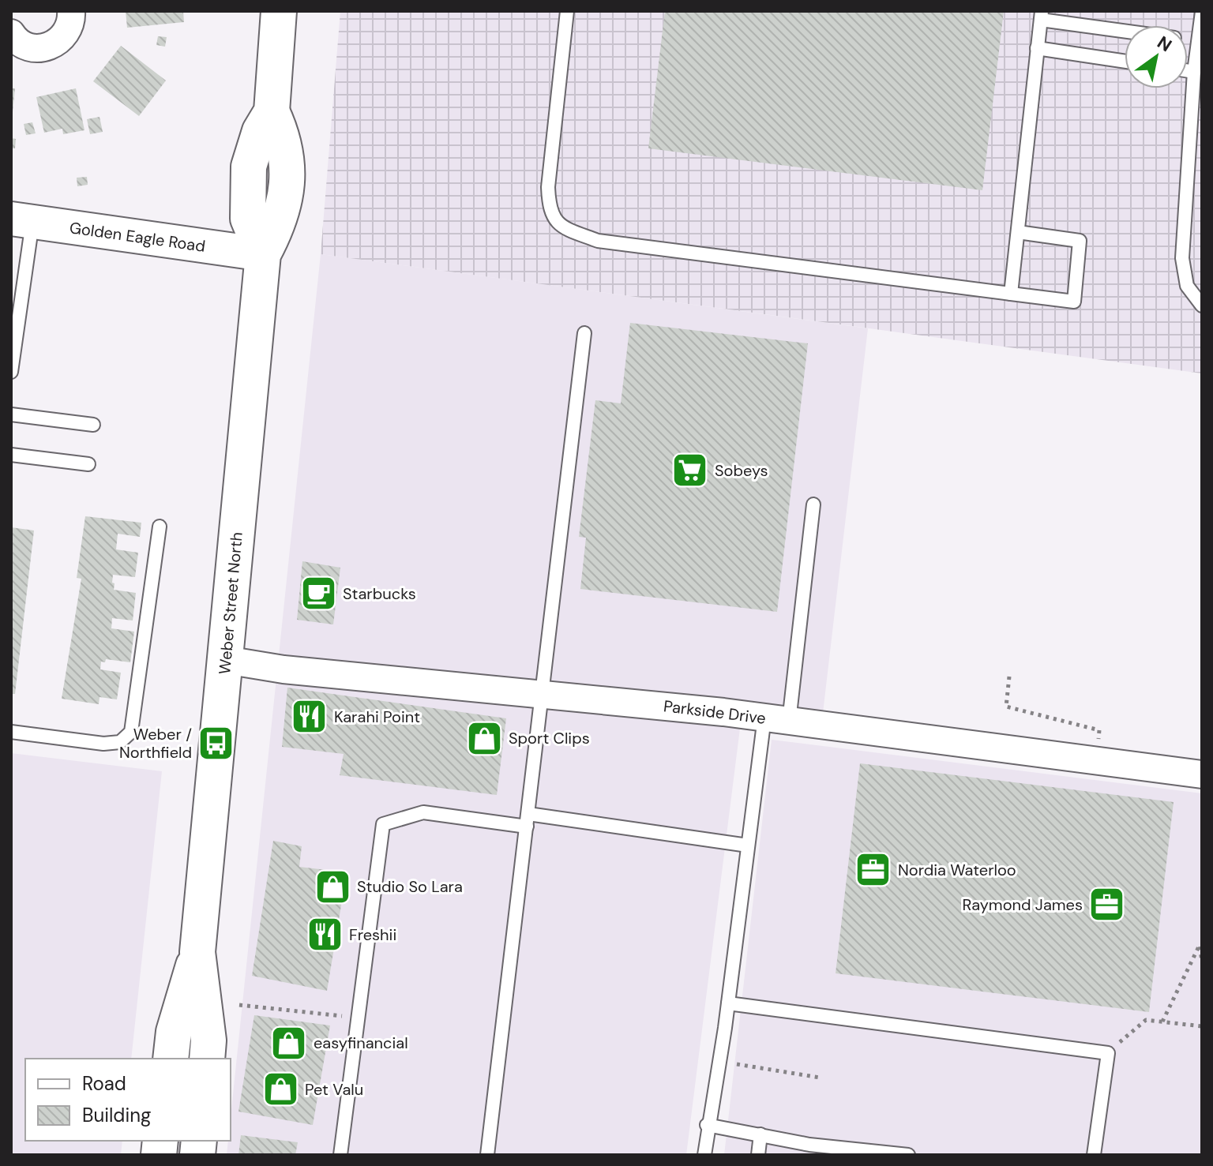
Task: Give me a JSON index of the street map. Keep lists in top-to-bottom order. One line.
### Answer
{"streets":{"main road":["Weber Street North"],"street":["Golden Eagle Road","Parkside Drive"]},"crossings":[["Golden Eagle Road","Weber Street North"],["Weber Street North","Parkside Drive"]],"places":{"supermarket":["Sobeys"],"cafe":["Starbucks"],"restaurant":["Karahi Point","Freshii"],"shop":["Sport Clips","Studio So Lara","easyfinancial","Pet Valu"],"bus stop":["Weber / Northfield"],"office":["Nordia Waterloo","Raymond James"]},"legend":["Road","Building"],"north":"top right"}
